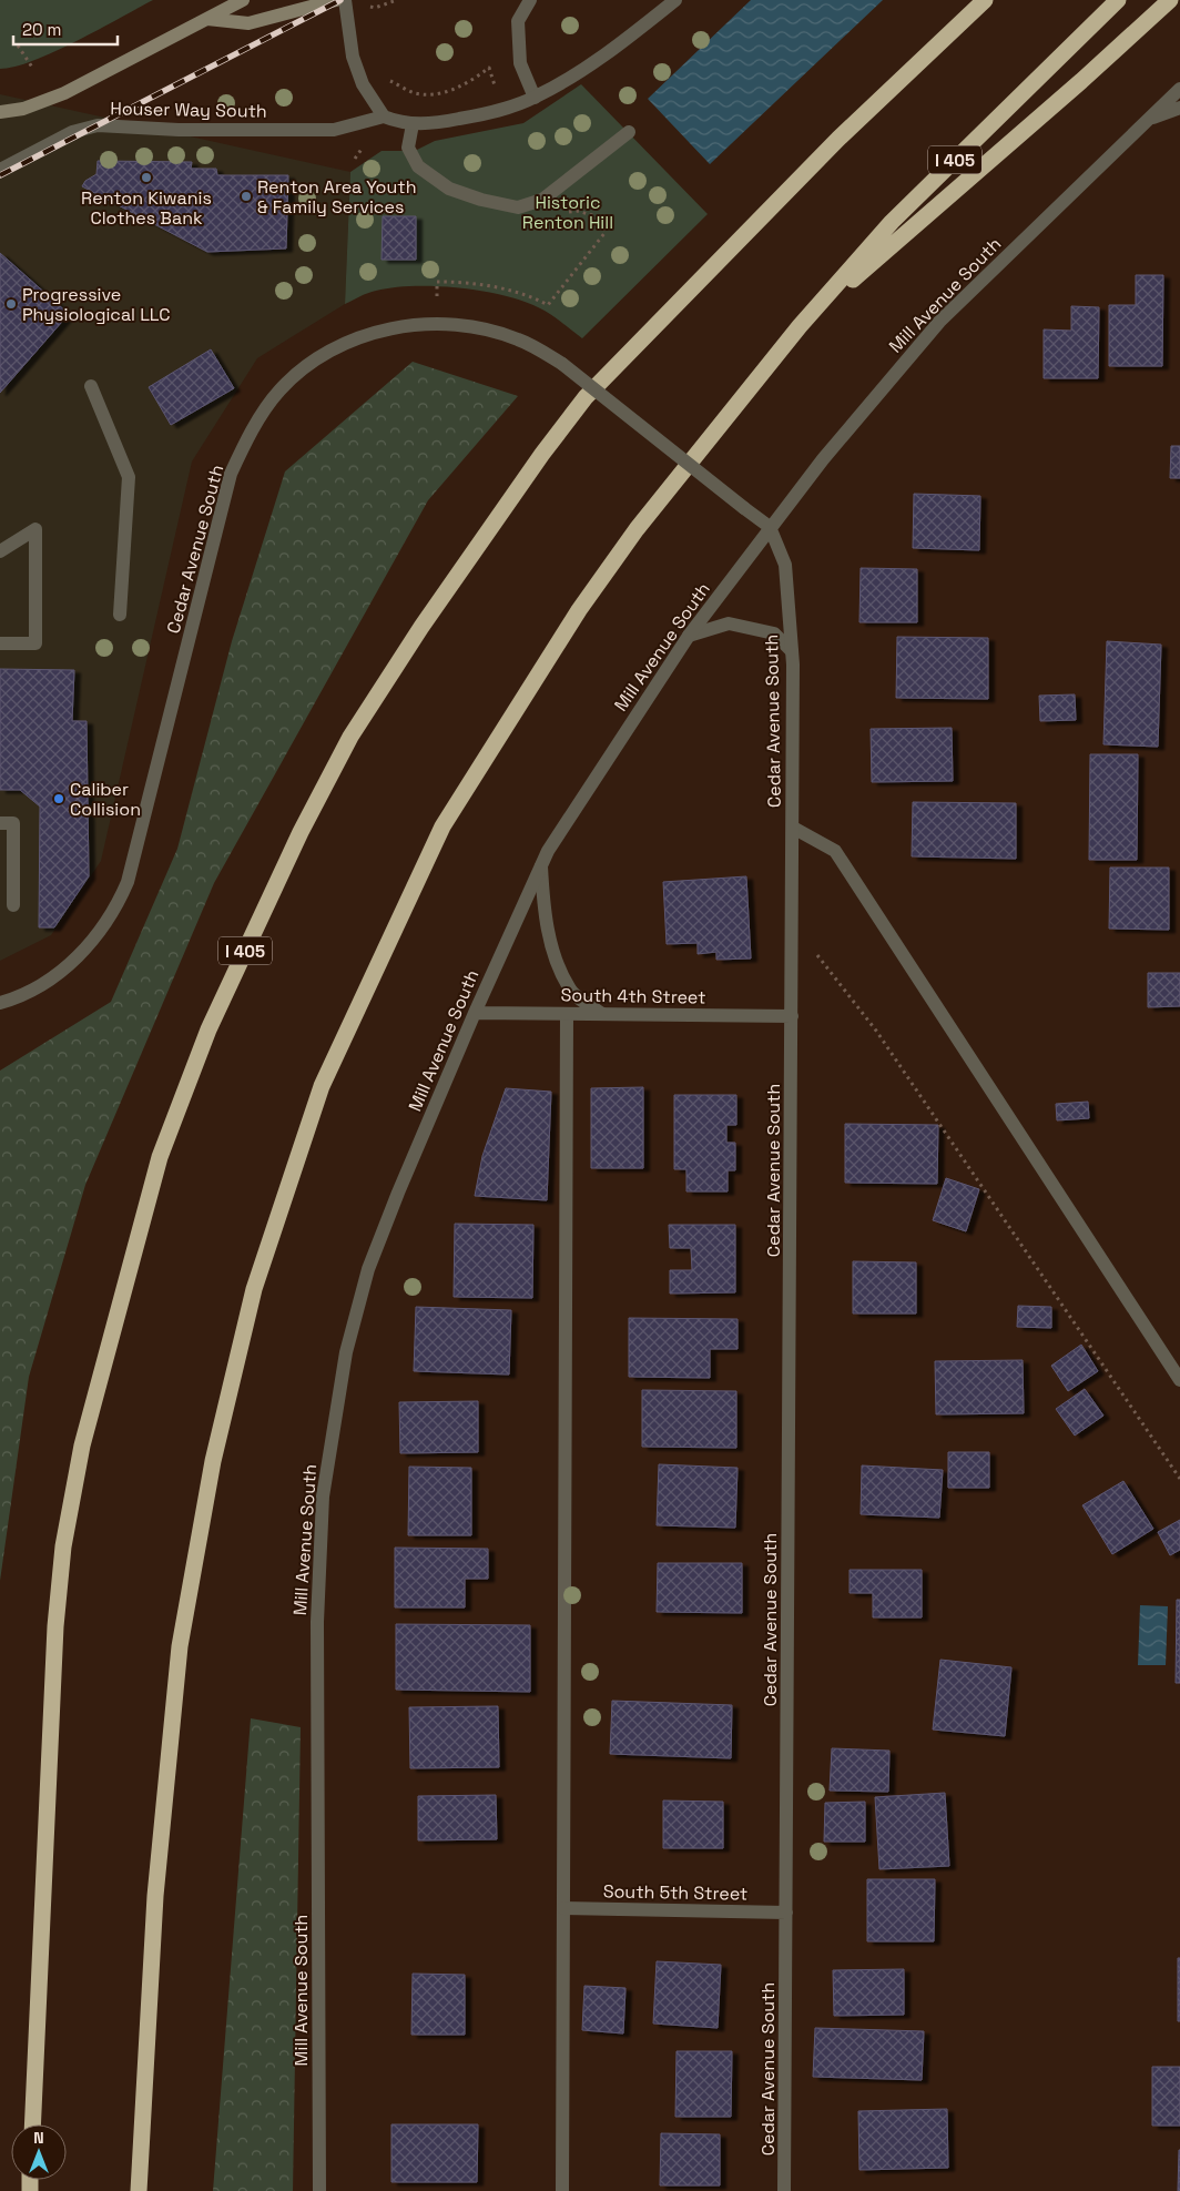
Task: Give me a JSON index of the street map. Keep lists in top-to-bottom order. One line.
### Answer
{"streets":{"highway":["I 405"],"main road":["Houser Way South"],"street":["Mill Avenue South","Cedar Avenue South","South 4th Street","South 5th Street"]},"crossings":[["Mill Avenue South","Cedar Avenue South"],["Mill Avenue South","South 4th Street"],["Cedar Avenue South","South 4th Street"],["Cedar Avenue South","South 5th Street"]],"parks":["Historic Renton Hill"],"places":["Renton Kiwanis Clothes Bank","Renton Area Youth & Family Services","Progressive Physiological LLC","Caliber Collision"],"scale_bar":"20 m","north":"top"}
